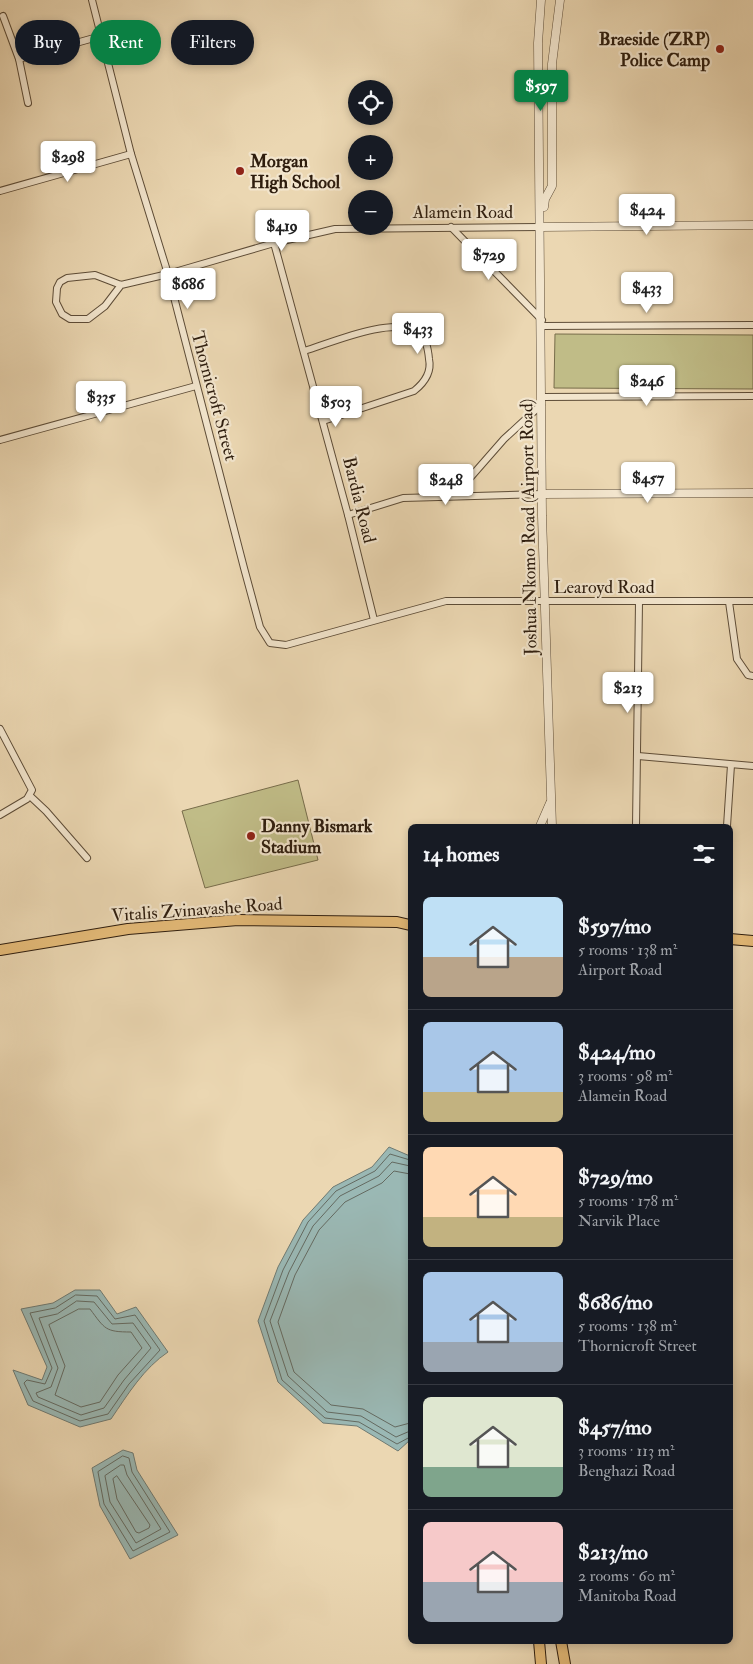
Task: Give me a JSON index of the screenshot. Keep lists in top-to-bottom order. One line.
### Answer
{"streets":{"main road":["Vitalis Zvinavashe Road"],"street":["Alamein Road","Thornicroft Street","Bardia Road","Joshua Nkomo Road (Airport Road)","Learoyd Road"]},"crossings":[["Alamein Road","Thornicroft Street"],["Alamein Road","Bardia Road"],["Alamein Road","Joshua Nkomo Road (Airport Road)"],["Thornicroft Street","Learoyd Road"],["Bardia Road","Learoyd Road"],["Joshua Nkomo Road (Airport Road)","Learoyd Road"]],"places":["Braeside (ZRP) Police Camp","Morgan High School","Danny Bismark Stadium"],"page":{"chip":["Buy","Rent","Filters"],"price":["$597","$298","$424","$419","$729","$686","$433","$433","$246","$335","$503","$457","$248","$213"],"map_buttons":["+","−"],"heading":"14 homes","list":[{"name":"$597/mo","note":"5 rooms · 138 m² · Airport Road"},{"name":"$424/mo","note":"3 rooms · 98 m² · Alamein Road"},{"name":"$729/mo","note":"5 rooms · 178 m² · Narvik Place"},{"name":"$686/mo","note":"5 rooms · 138 m² · Thornicroft Street"},{"name":"$457/mo","note":"3 rooms · 113 m² · Benghazi Road"},{"name":"$213/mo","note":"2 rooms · 60 m² · Manitoba Road"}]}}
